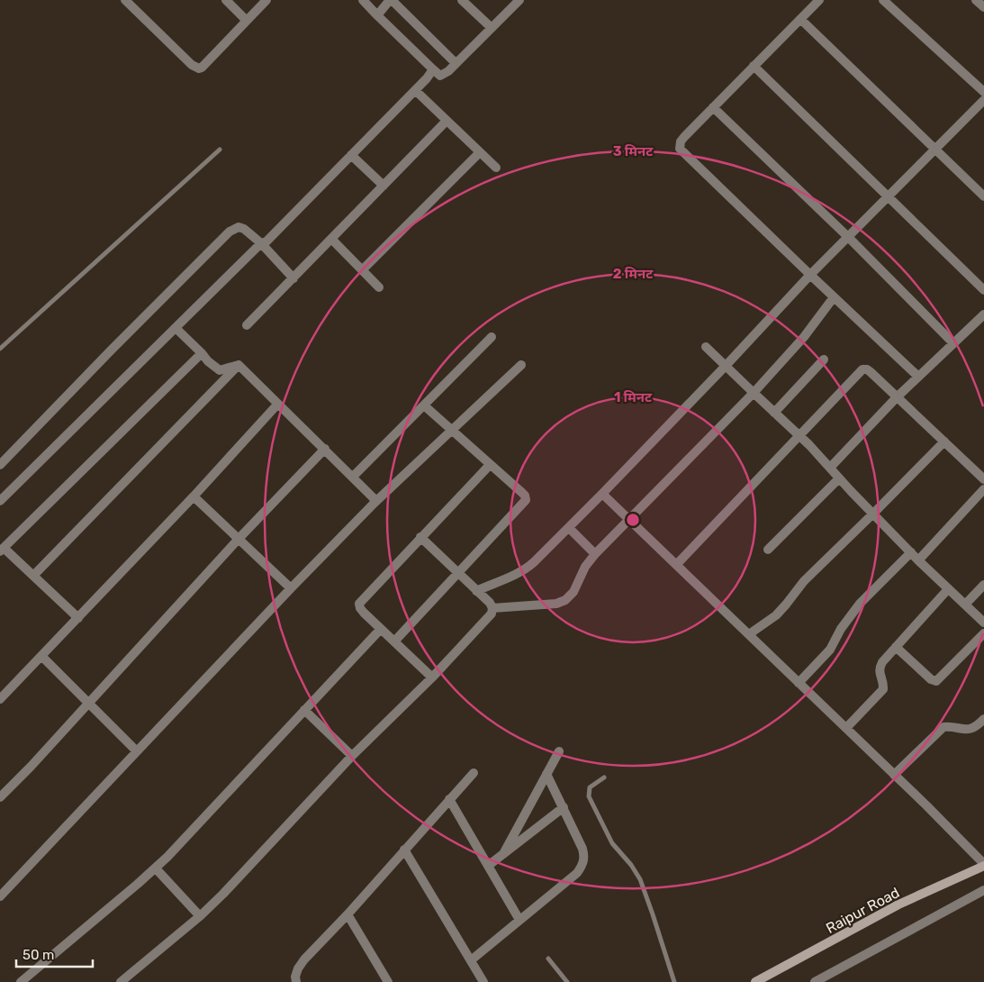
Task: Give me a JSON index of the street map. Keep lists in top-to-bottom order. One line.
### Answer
{"streets":{"street":["Raipur Road"]},"scale_bar":"50 m","rings":["3 मिनट","2 मिनट","1 मिनट"]}
